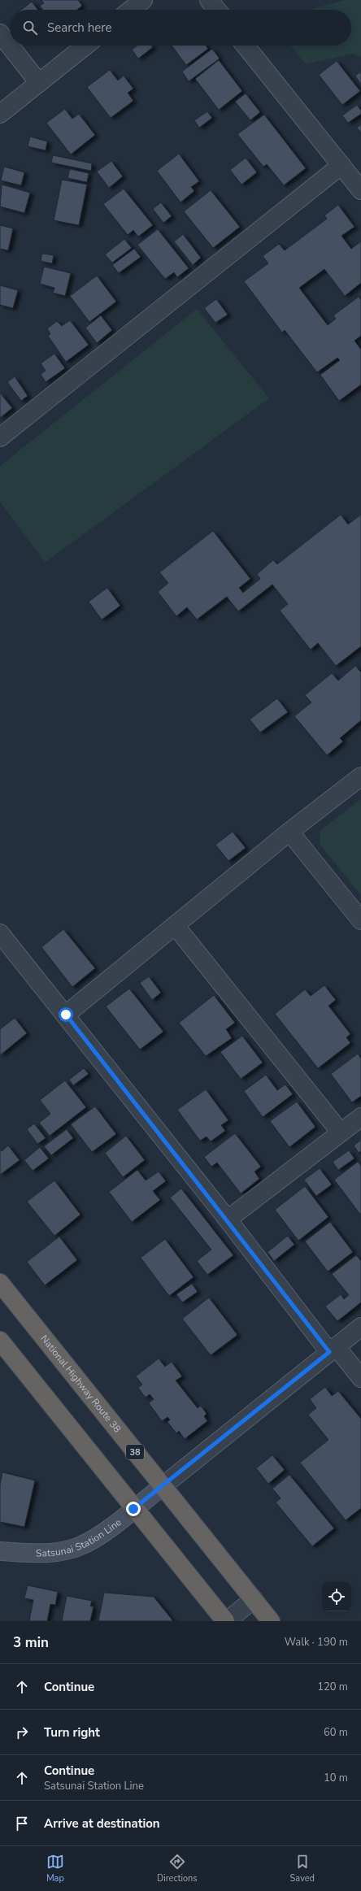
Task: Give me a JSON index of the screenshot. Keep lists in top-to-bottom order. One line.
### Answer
{"streets":{"highway":["National Highway Route 38","38"],"main road":["Satsunai Station Line"]},"crossings":[["National Highway Route 38","Satsunai Station Line"]],"page":{"search":"Search here","heading":["3 min","Walk · 190 m"],"list":[["Continue","120 m"],["Turn right","60 m"],["Continue","Satsunai Station Line","10 m"],"Arrive at destination"],"nav":["Map","Directions","Saved"]}}
